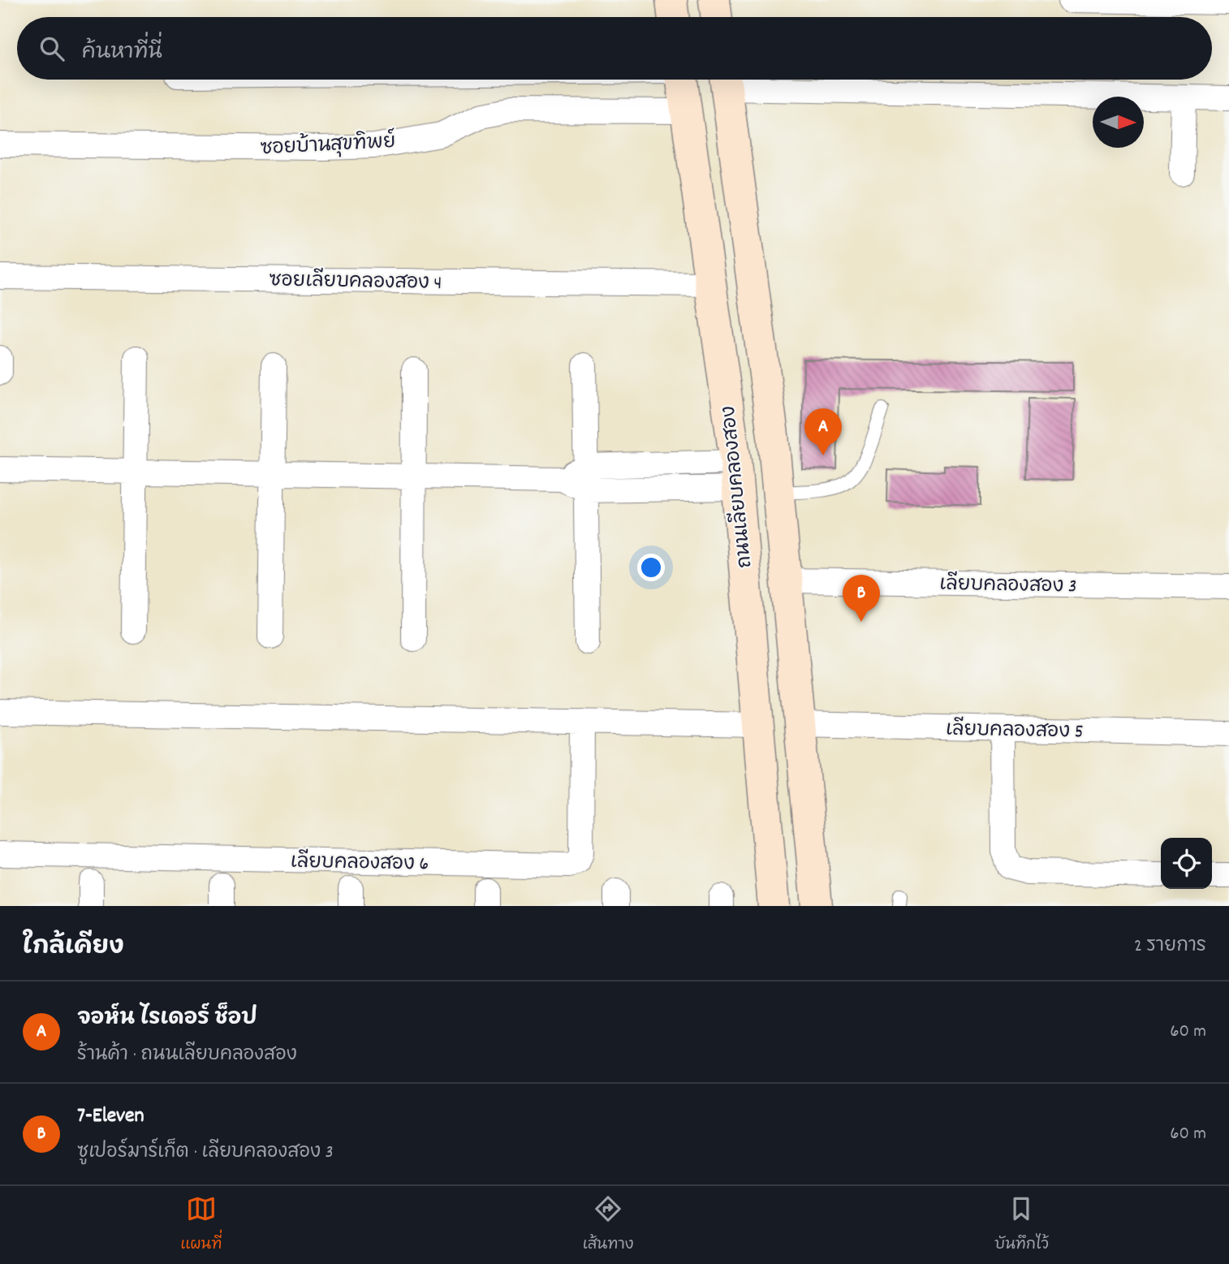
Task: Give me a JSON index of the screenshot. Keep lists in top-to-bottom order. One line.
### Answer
{"streets":{"main road":["ถนนเลียบคลองสอง"],"street":["ซอยบ้านสุขทิพย์","ซอยเลียบคลองสอง 4","เลียบคลองสอง 3","เลียบคลองสอง 5","เลียบคลองสอง 6"]},"crossings":[["ซอยบ้านสุขทิพย์","ถนนเลียบคลองสอง"],["ซอยเลียบคลองสอง 4","ถนนเลียบคลองสอง"]],"north":"right","page":{"search":"ค้นหาที่นี่","pins":["A","B"],"heading":["ใกล้เคียง","2 รายการ"],"list":[{"mark":"A","name":"จอห์น ไรเดอร์ ช็อป","note":"ร้านค้า · ถนนเลียบคลองสอง","value":"60 m"},{"mark":"B","name":"7-Eleven","note":"ซูเปอร์มาร์เก็ต · เลียบคลองสอง 3","value":"60 m"}],"nav":["แผนที่","เส้นทาง","บันทึกไว้"]}}
